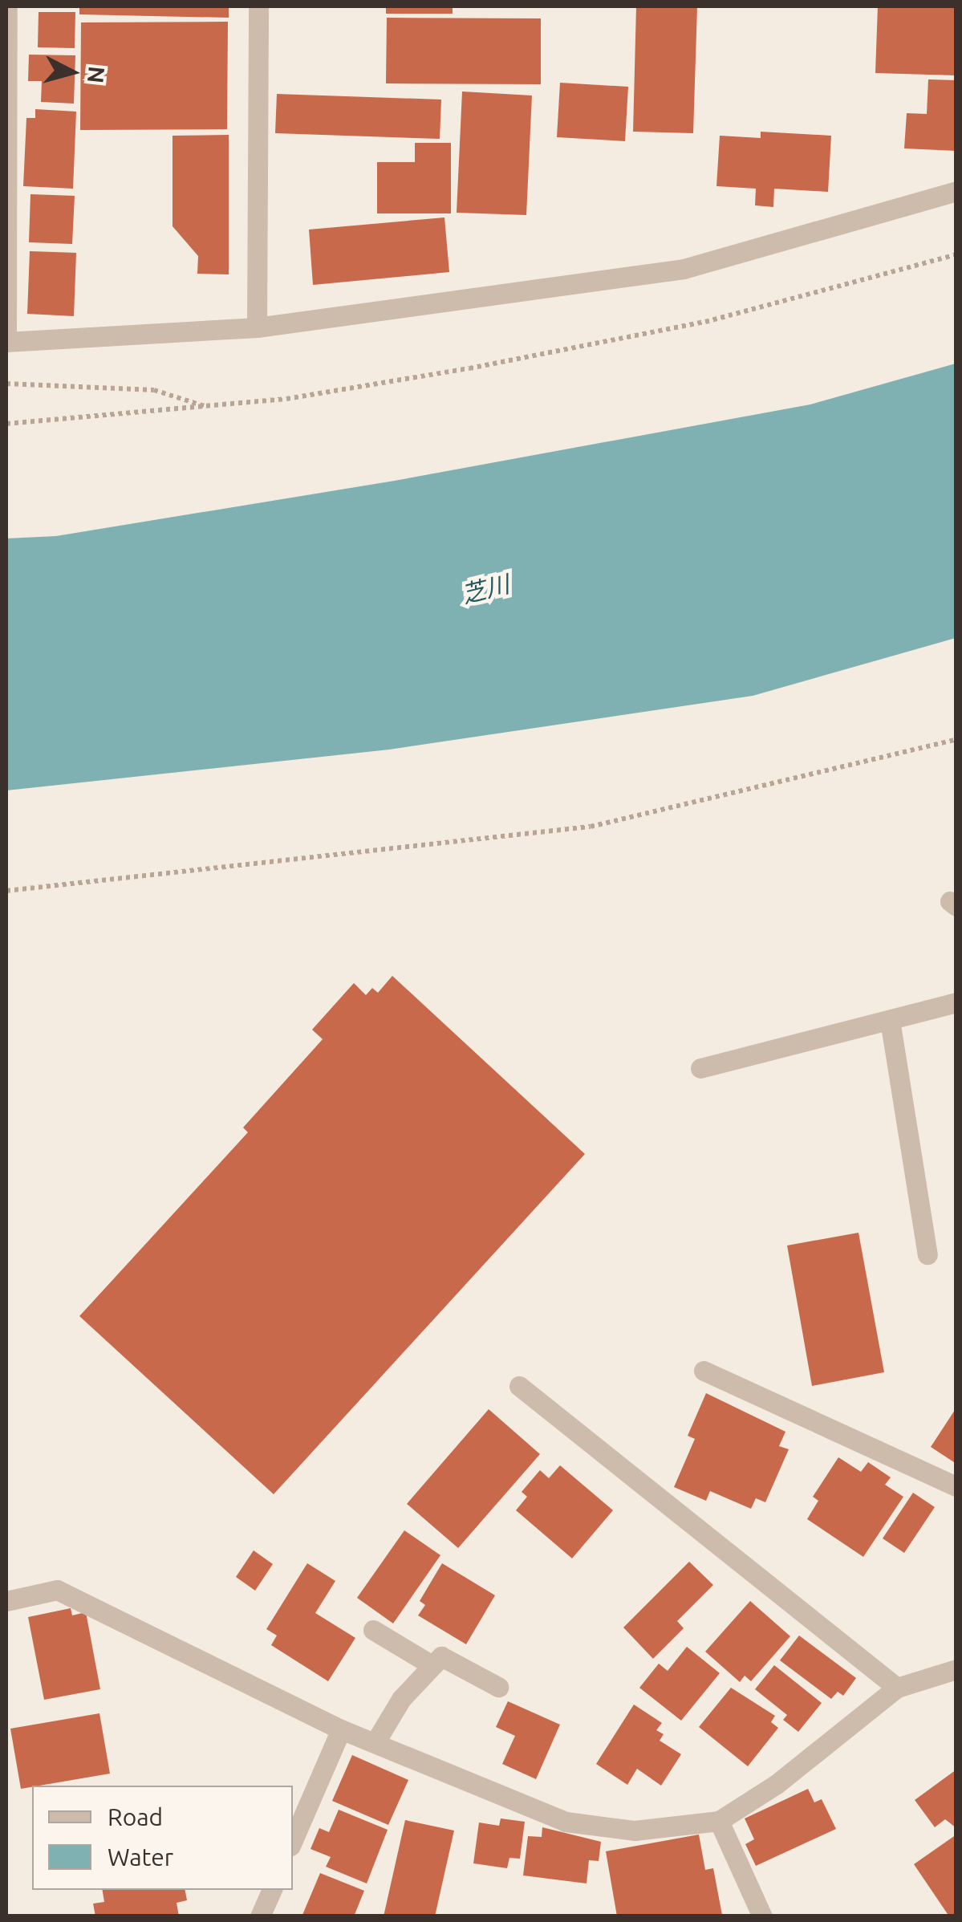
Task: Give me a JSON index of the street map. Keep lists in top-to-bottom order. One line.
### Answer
{"water":["芝川"],"legend":["Road","Water"],"north":"right"}
